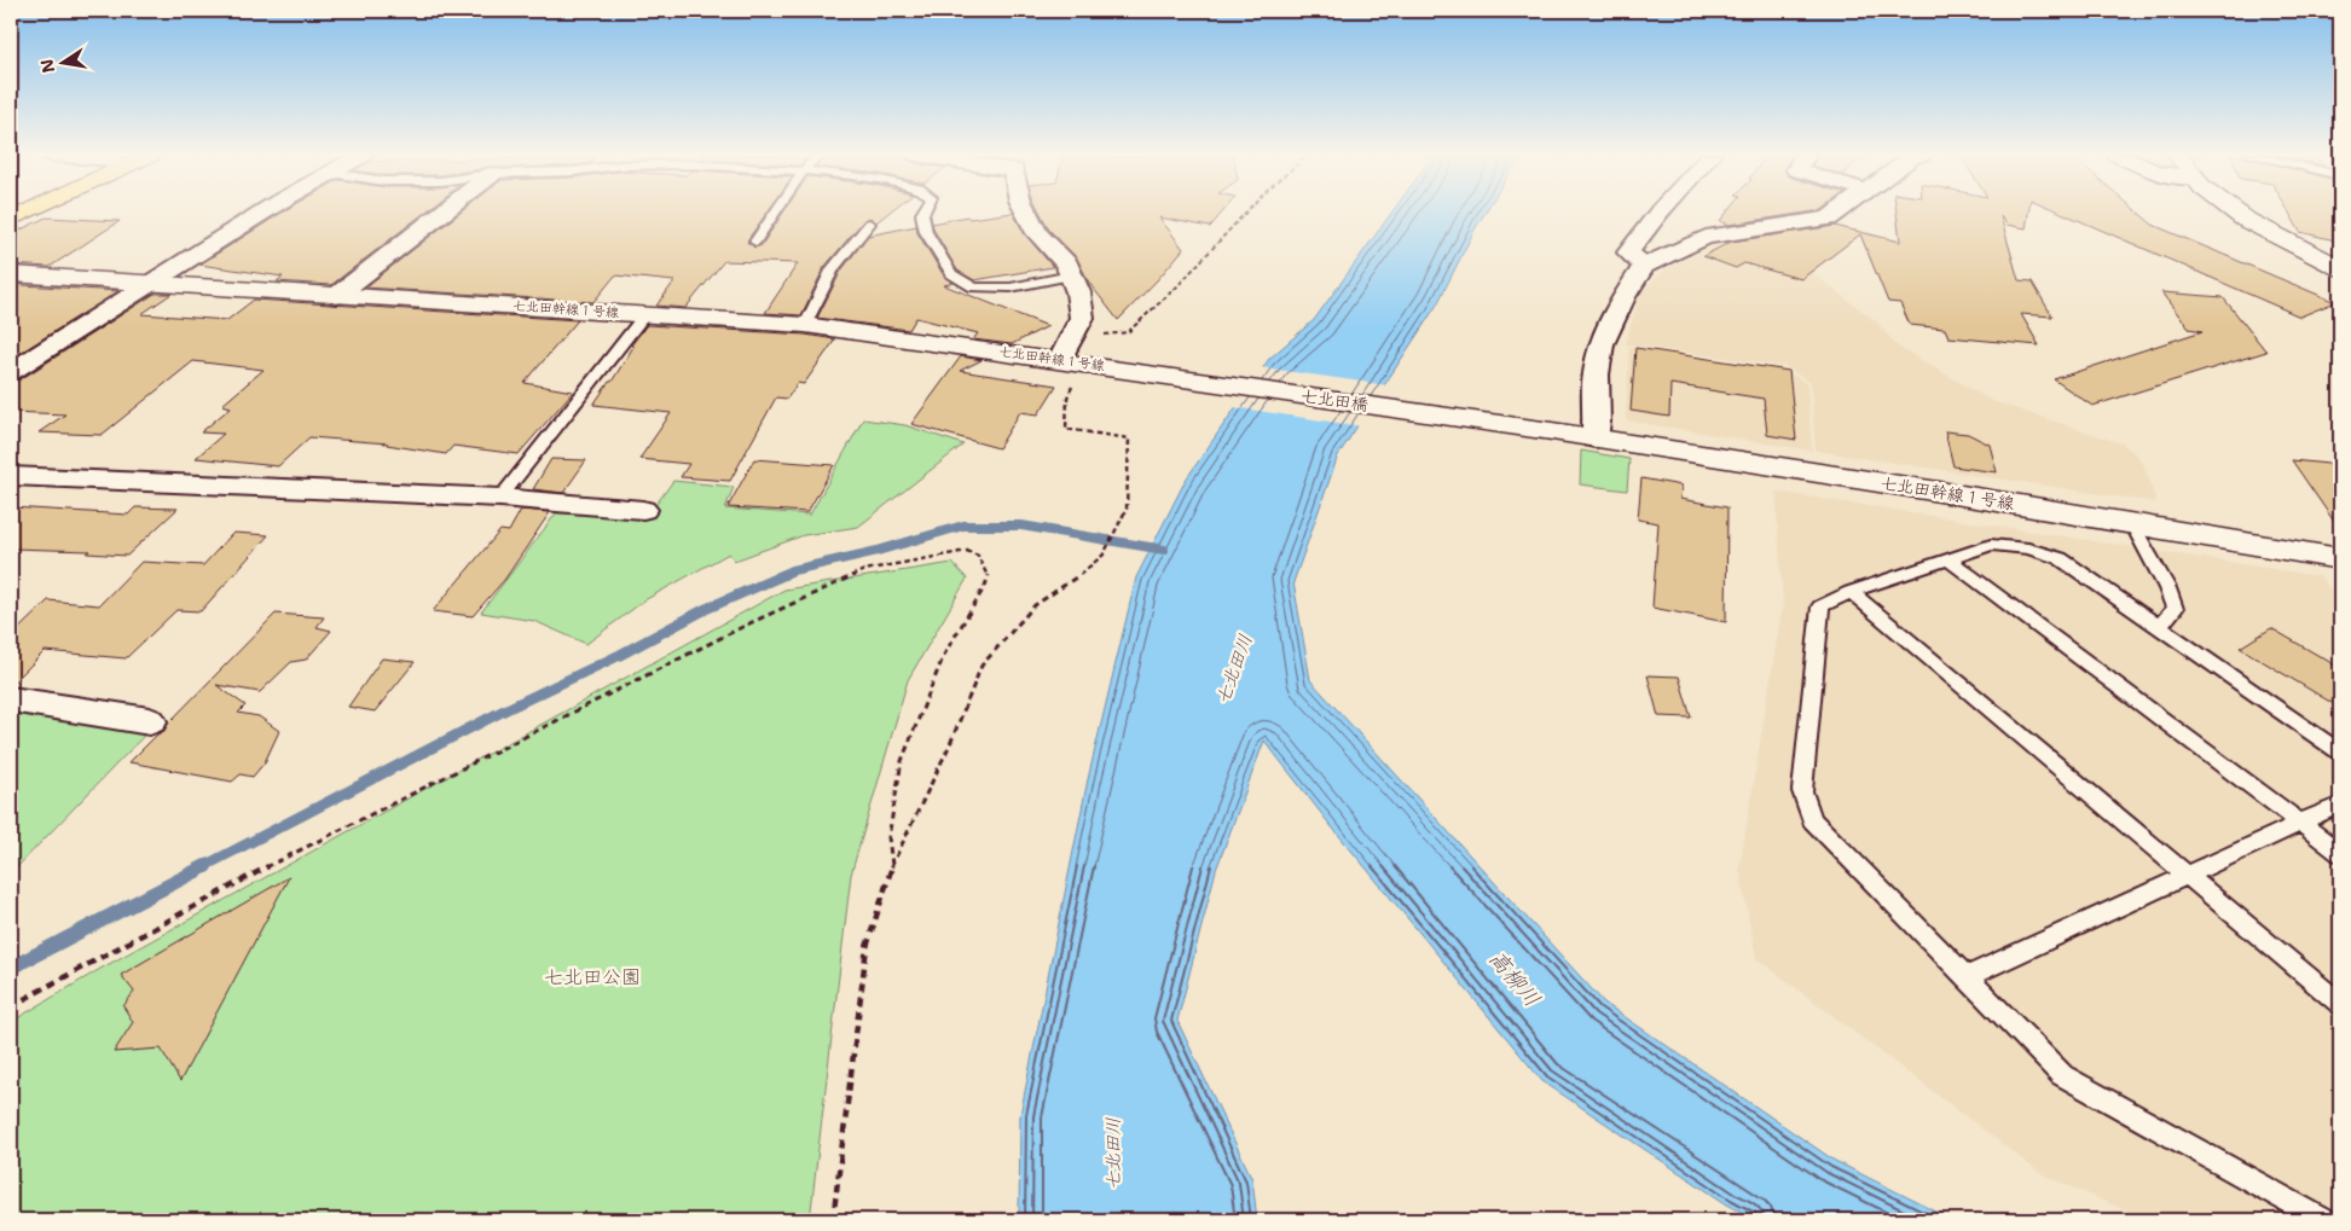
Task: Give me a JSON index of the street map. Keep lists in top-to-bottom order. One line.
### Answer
{"streets":{"street":["七北田幹線１号線","七北田橋"]},"crossings":[["七北田幹線１号線","七北田橋"]],"water":["七北田川","高柳川"],"parks":["七北田公園"],"north":"left"}
